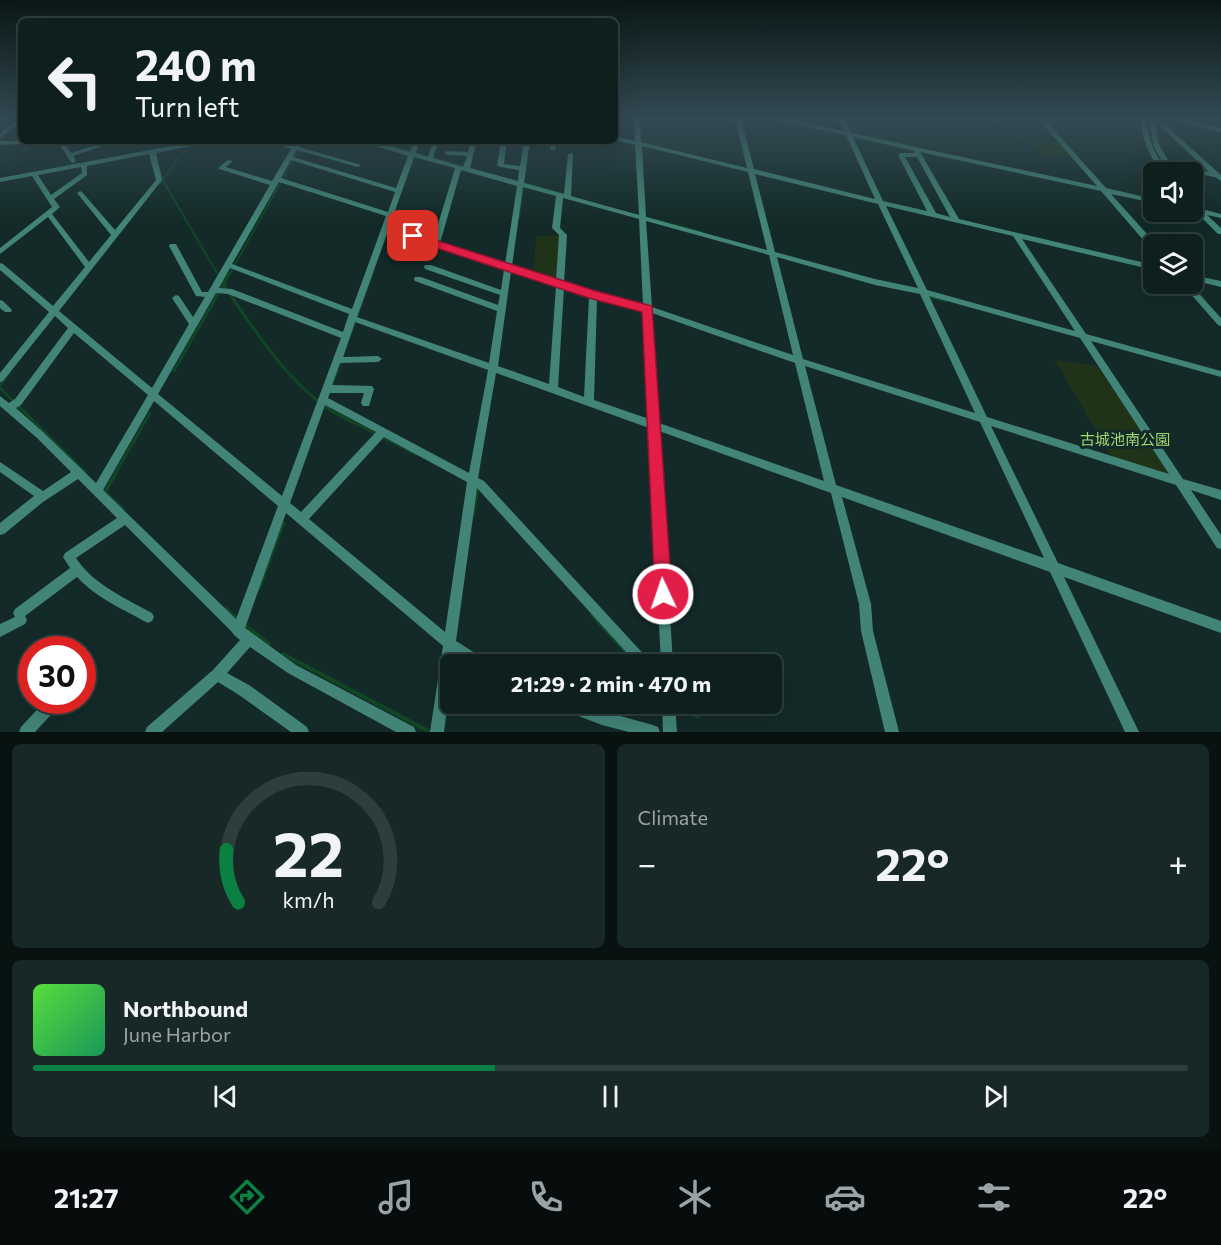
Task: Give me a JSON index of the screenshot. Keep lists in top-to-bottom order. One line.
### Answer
{"parks":["古城池南公園"],"page":{"turn":["240 m","Turn left"],"limit":"30","trip":"21:29 · 2 min · 470 m","tile":"Climate","heat":["−","22°","+"],"song":["Northbound","June Harbor"],"tabs":["21:27","22°"],"gauge":["22","km/h"]}}
